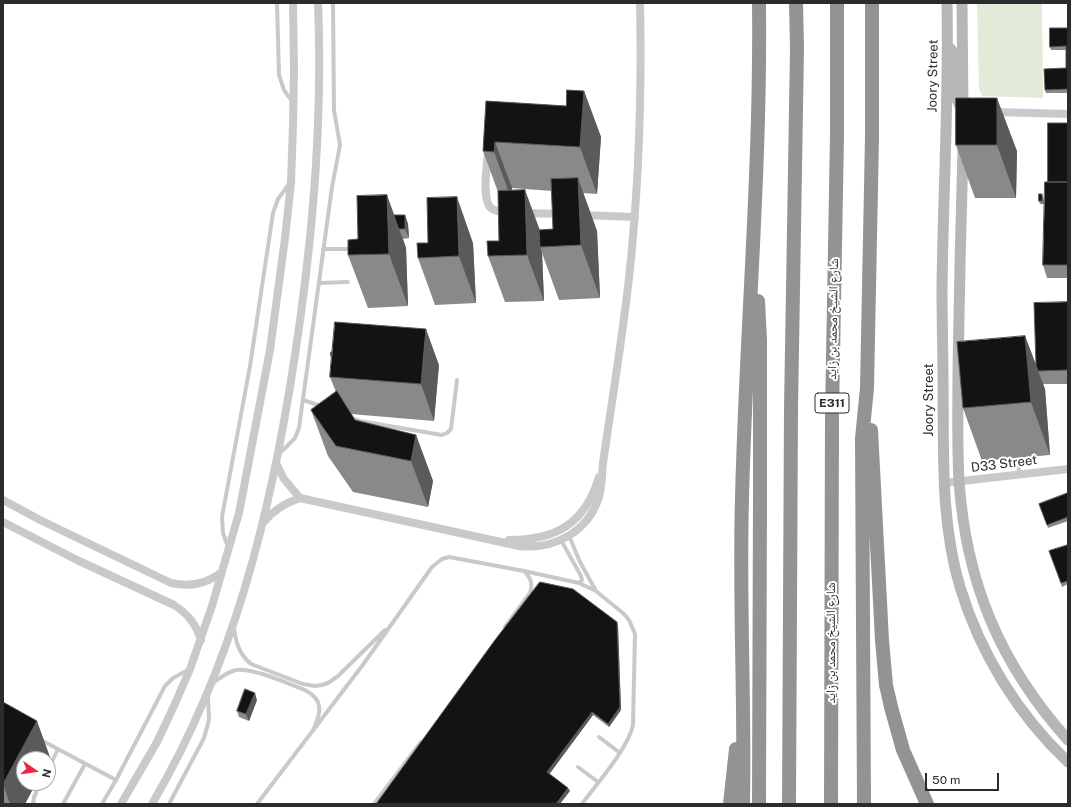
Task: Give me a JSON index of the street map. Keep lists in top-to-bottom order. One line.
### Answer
{"streets":{"highway":["شارع الشيخ محمد بن زايد","E311"],"street":["Joory Street","D33 Street"]},"crossings":[["Joory Street","D33 Street"]],"scale_bar":"50 m","north":"right"}
